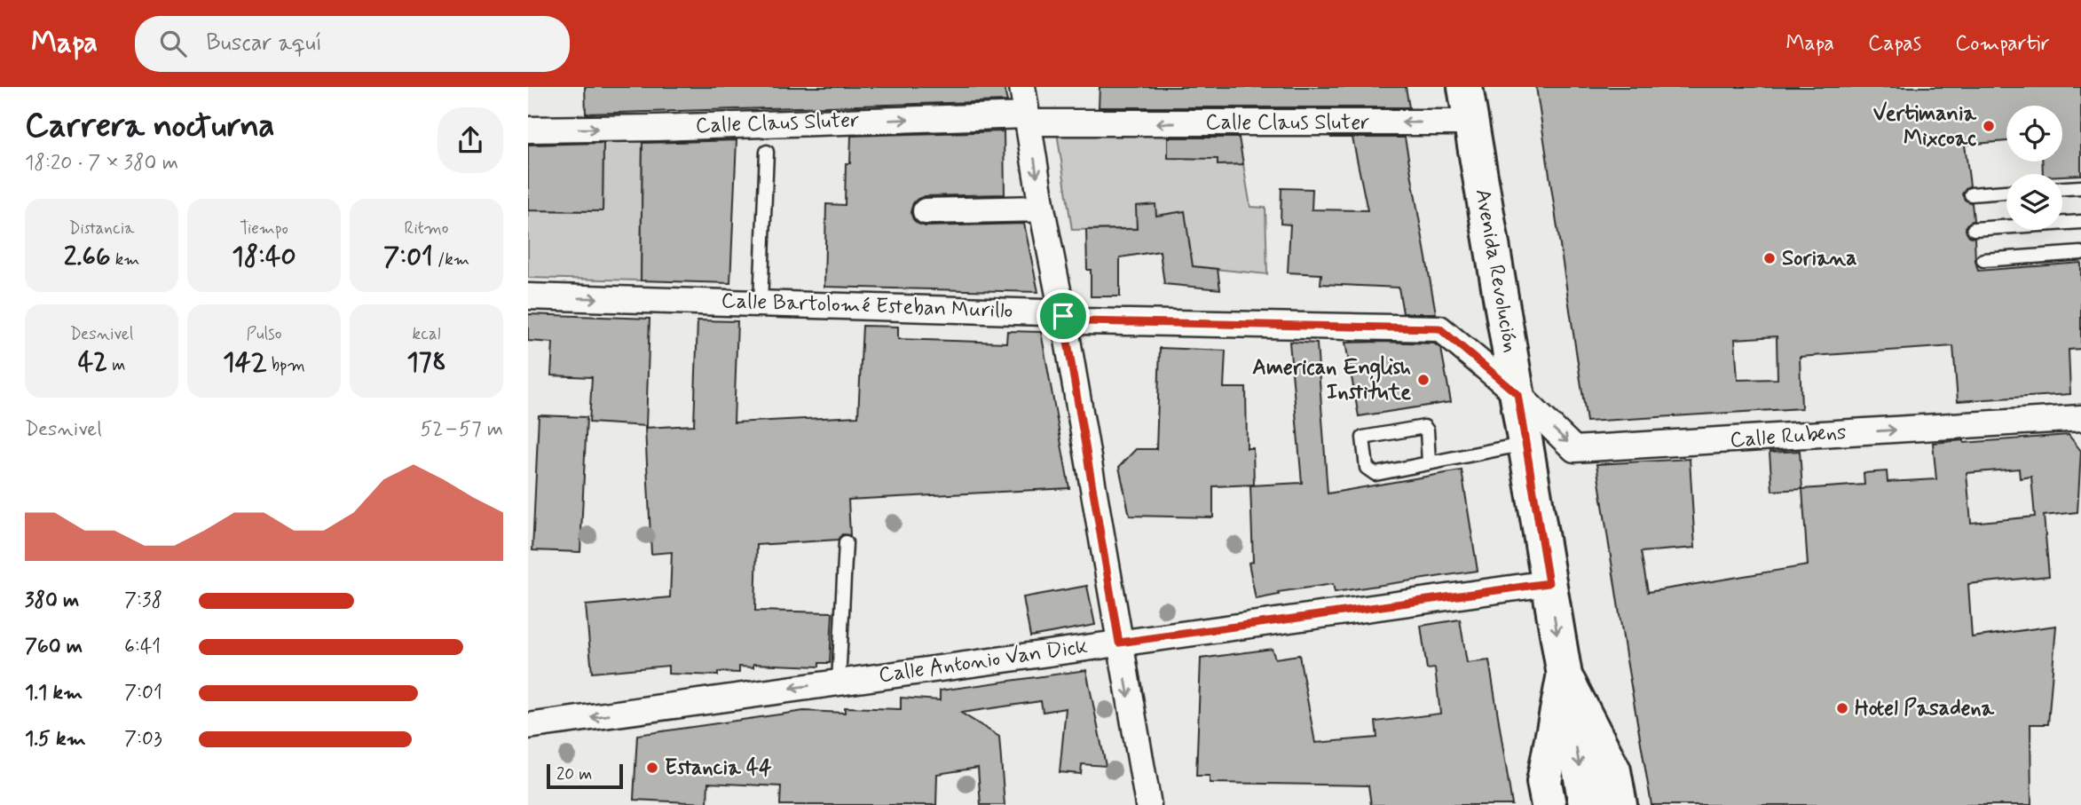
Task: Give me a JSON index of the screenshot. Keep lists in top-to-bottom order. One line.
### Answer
{"streets":{"main road":["Avenida Revolución"],"street":["Calle Claus Sluter","Calle Bartolomé Esteban Murillo","Calle Rubens","Calle Antonio Van Dick"]},"crossings":[["Calle Claus Sluter","Avenida Revolución"],["Avenida Revolución","Calle Bartolomé Esteban Murillo"],["Avenida Revolución","Calle Rubens"],["Avenida Revolución","Calle Antonio Van Dick"],["Calle Bartolomé Esteban Murillo","Calle Rubens"]],"one_way":["Calle Rubens"],"places":["Vertimania Mixcoac","Soriana","American English Institute","Hotel Pasadena","Estancia 44"],"scale_bar":"20 m","page":{"header":"Mapa","search":"Buscar aquí","nav":["Mapa","Capas","Compartir"],"heading":["Carrera nocturna","18:20 · 7 × 380 m"],"stats":[["Distancia","2.66 km"],["Tiempo","18:40"],["Ritmo","7:01 /km"],["Desnivel","42 m"],["Pulso","142 bpm"],["kcal","178"]],"chart":["Desnivel","52–57 m"],"list":[{"name":"380 m","note":"7:38"},{"name":"760 m","note":"6:41"},{"name":"1.1 km","note":"7:01"},{"name":"1.5 km","note":"7:03"}],"scale":"20 m"}}
